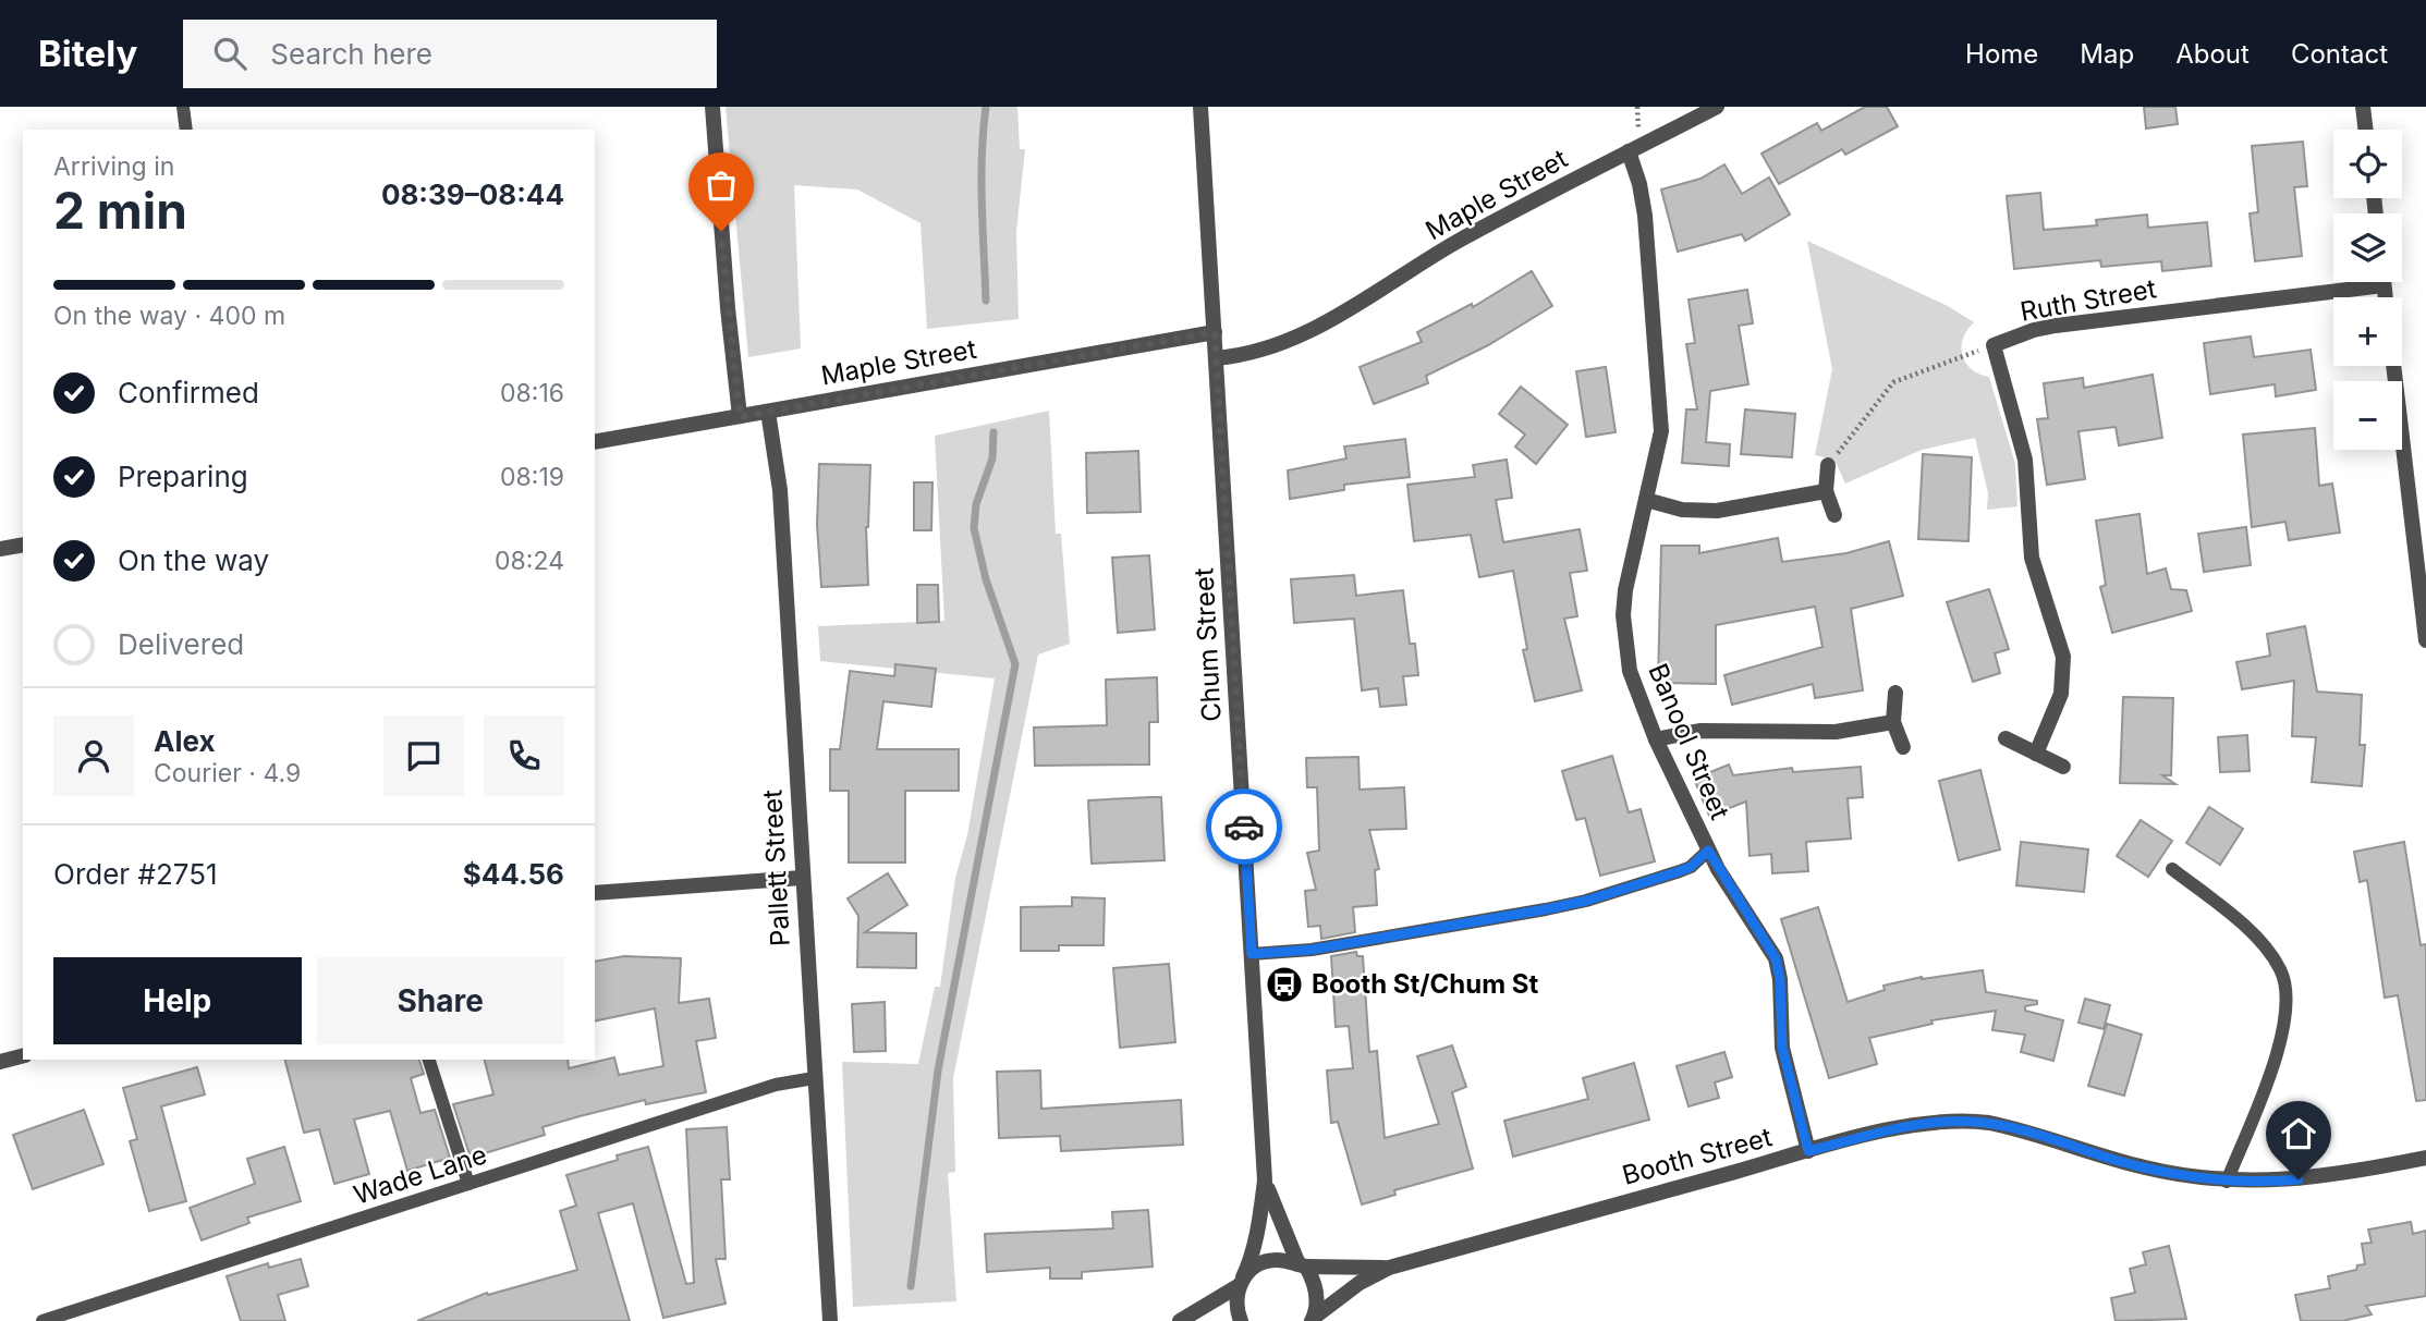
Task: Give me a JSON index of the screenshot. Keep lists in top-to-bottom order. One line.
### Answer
{"streets":{"street":["Maple Street","Ruth Street","Chum Street","Banool Street","Pallett Street","Booth Street"],"lane":["Wade Lane"]},"crossings":[["Maple Street","Chum Street"],["Maple Street","Banool Street"],["Maple Street","Pallett Street"],["Chum Street","Booth Street"],["Banool Street","Booth Street"],["Pallett Street","Wade Lane"]],"places":{"bus stop":["Booth St/Chum St"]},"page":{"header":"Bitely","search":"Search here","nav":["Home","Map","About","Contact"],"map_buttons":["+","−"],"heading":["2 min","Arriving in","08:39–08:44"],"panel":["Alex","Courier · 4.9","Order #2751","$44.56"],"bar":"On the way · 400 m","list":[["Confirmed","08:16"],["Preparing","08:19"],["On the way","08:24"],"Delivered"],"buttons":["Help","Share"]}}
